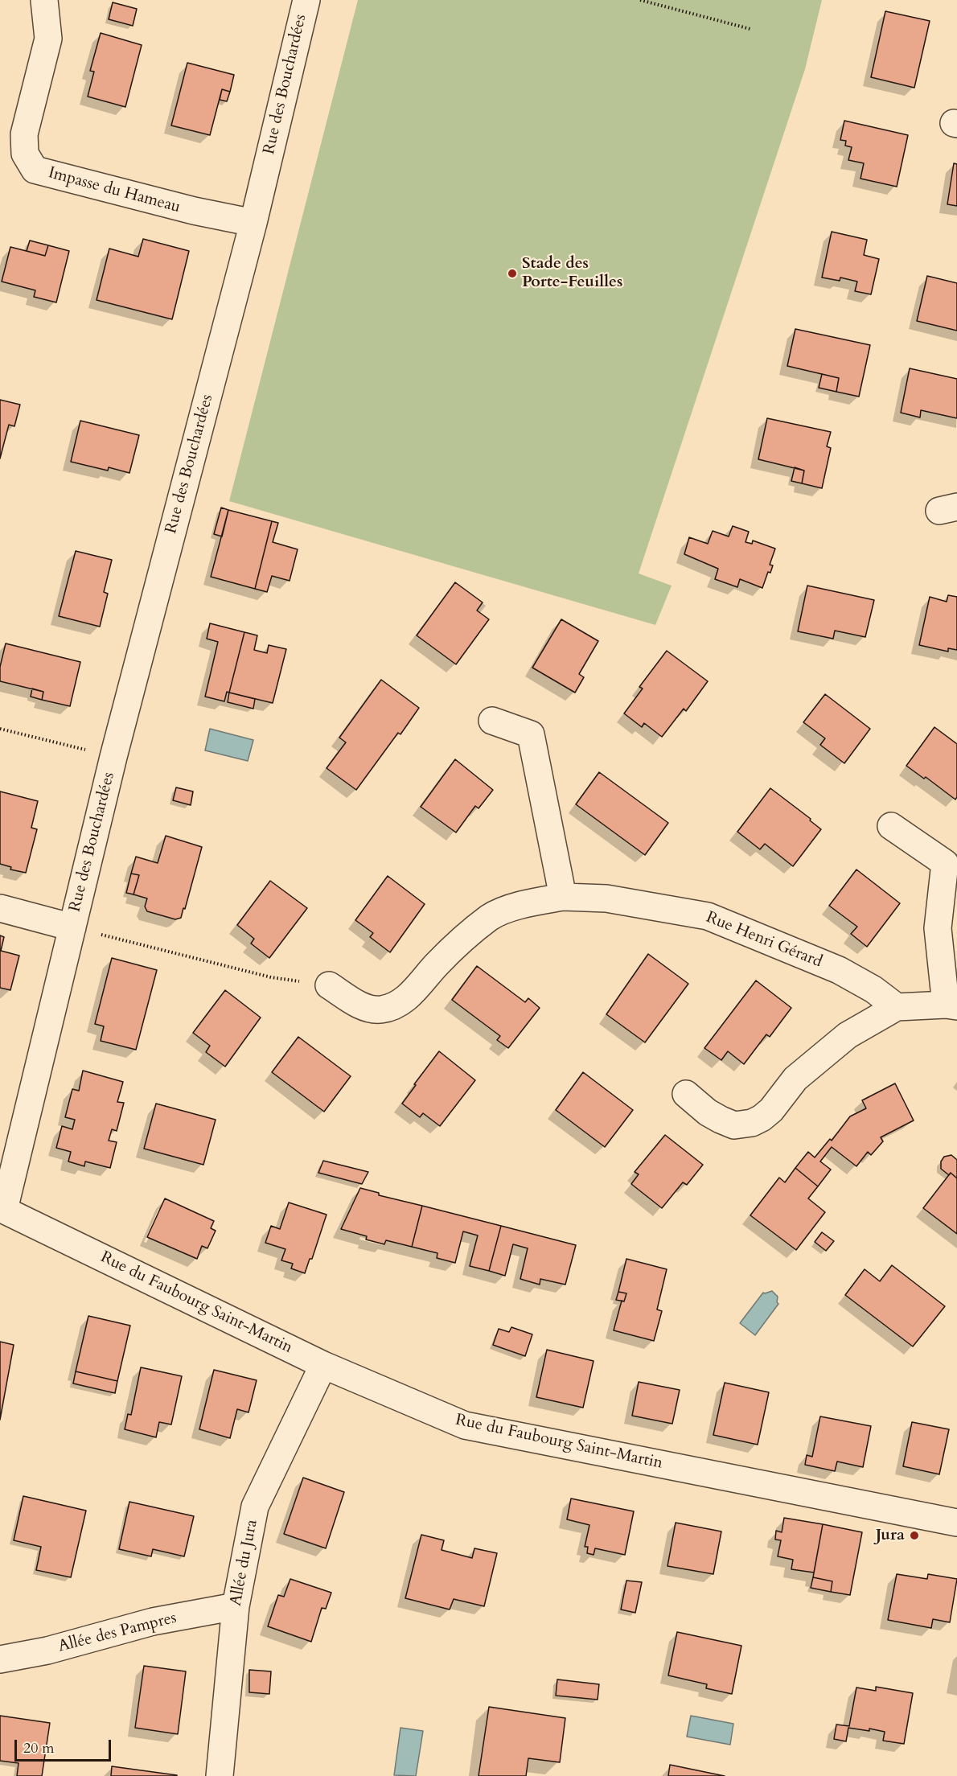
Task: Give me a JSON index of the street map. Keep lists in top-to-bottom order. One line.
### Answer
{"streets":{"street":["Rue des Bouchardées","Impasse du Hameau","Rue Henri Gérard","Rue du Faubourg Saint-Martin","Allée du Jura","Allée des Pampres"]},"crossings":[["Rue des Bouchardées","Impasse du Hameau"],["Rue des Bouchardées","Rue du Faubourg Saint-Martin"],["Rue du Faubourg Saint-Martin","Allée du Jura"],["Allée du Jura","Allée des Pampres"]],"places":["Stade des Porte-Feuilles","Jura"],"scale_bar":"20 m"}
